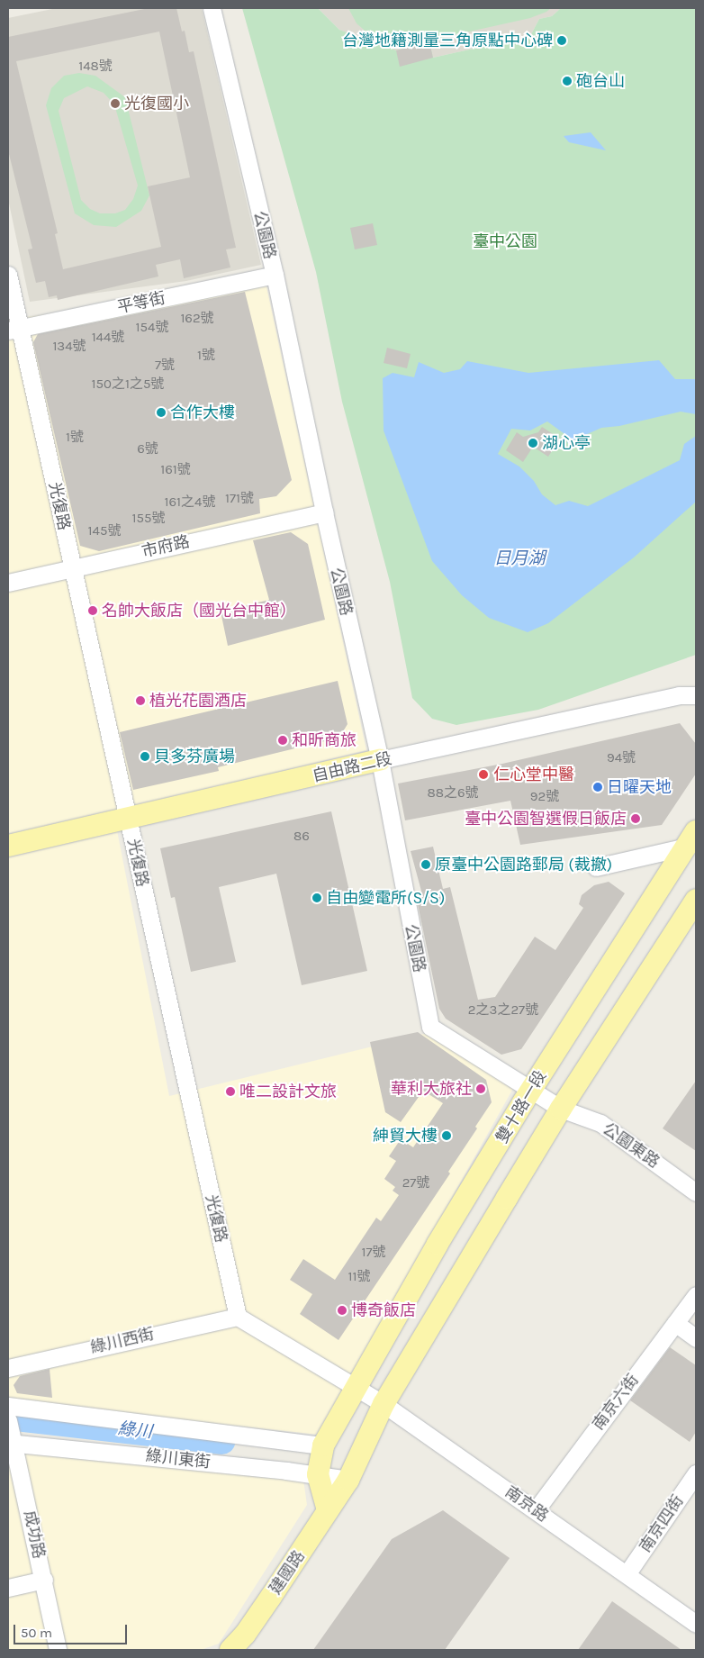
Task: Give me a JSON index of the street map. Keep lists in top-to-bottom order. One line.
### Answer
{"streets":{"main road":["自由路二段","雙十路一段","建國路"],"street":["公園路","平等街","光復路","市府路","公園東路","綠川西街","南京六街","綠川東街","南京路","南京四街","成功路"]},"crossings":[["公園路","平等街"],["公園路","市府路"],["公園路","自由路二段"],["公園路","雙十路一段"],["公園路","公園東路"],["平等街","光復路"],["光復路","市府路"],["光復路","自由路二段"],["光復路","綠川西街"],["雙十路一段","南京路"],["南京六街","南京路"],["綠川東街","成功路"],["綠川東街","建國路"],["南京路","南京四街"],["南京路","建國路"]],"water":["日月湖","綠川"],"parks":["臺中公園"],"places":["台灣地籍測量三角原點中心碑","砲台山","光復國小","合作大樓","湖心亭","名帥大飯店（國光台中館）","植光花園酒店","和昕商旅","貝多芬廣場","仁心堂中醫","日曜天地","臺中公園智選假日飯店","原臺中公園路郵局 (裁撤)","自由變電所(S/S)","華利大旅社","唯二設計文旅","紳貿大樓","博奇飯店"],"house_numbers":["148號","162號","154號","144號","134號","1號","7號","150之1之5號","1號","6號","161號","171號","161之4號","155號","145號","94號","88之6號","92號","86","2之3之27號","27號","17號","11號"],"scale_bar":"50 m"}
